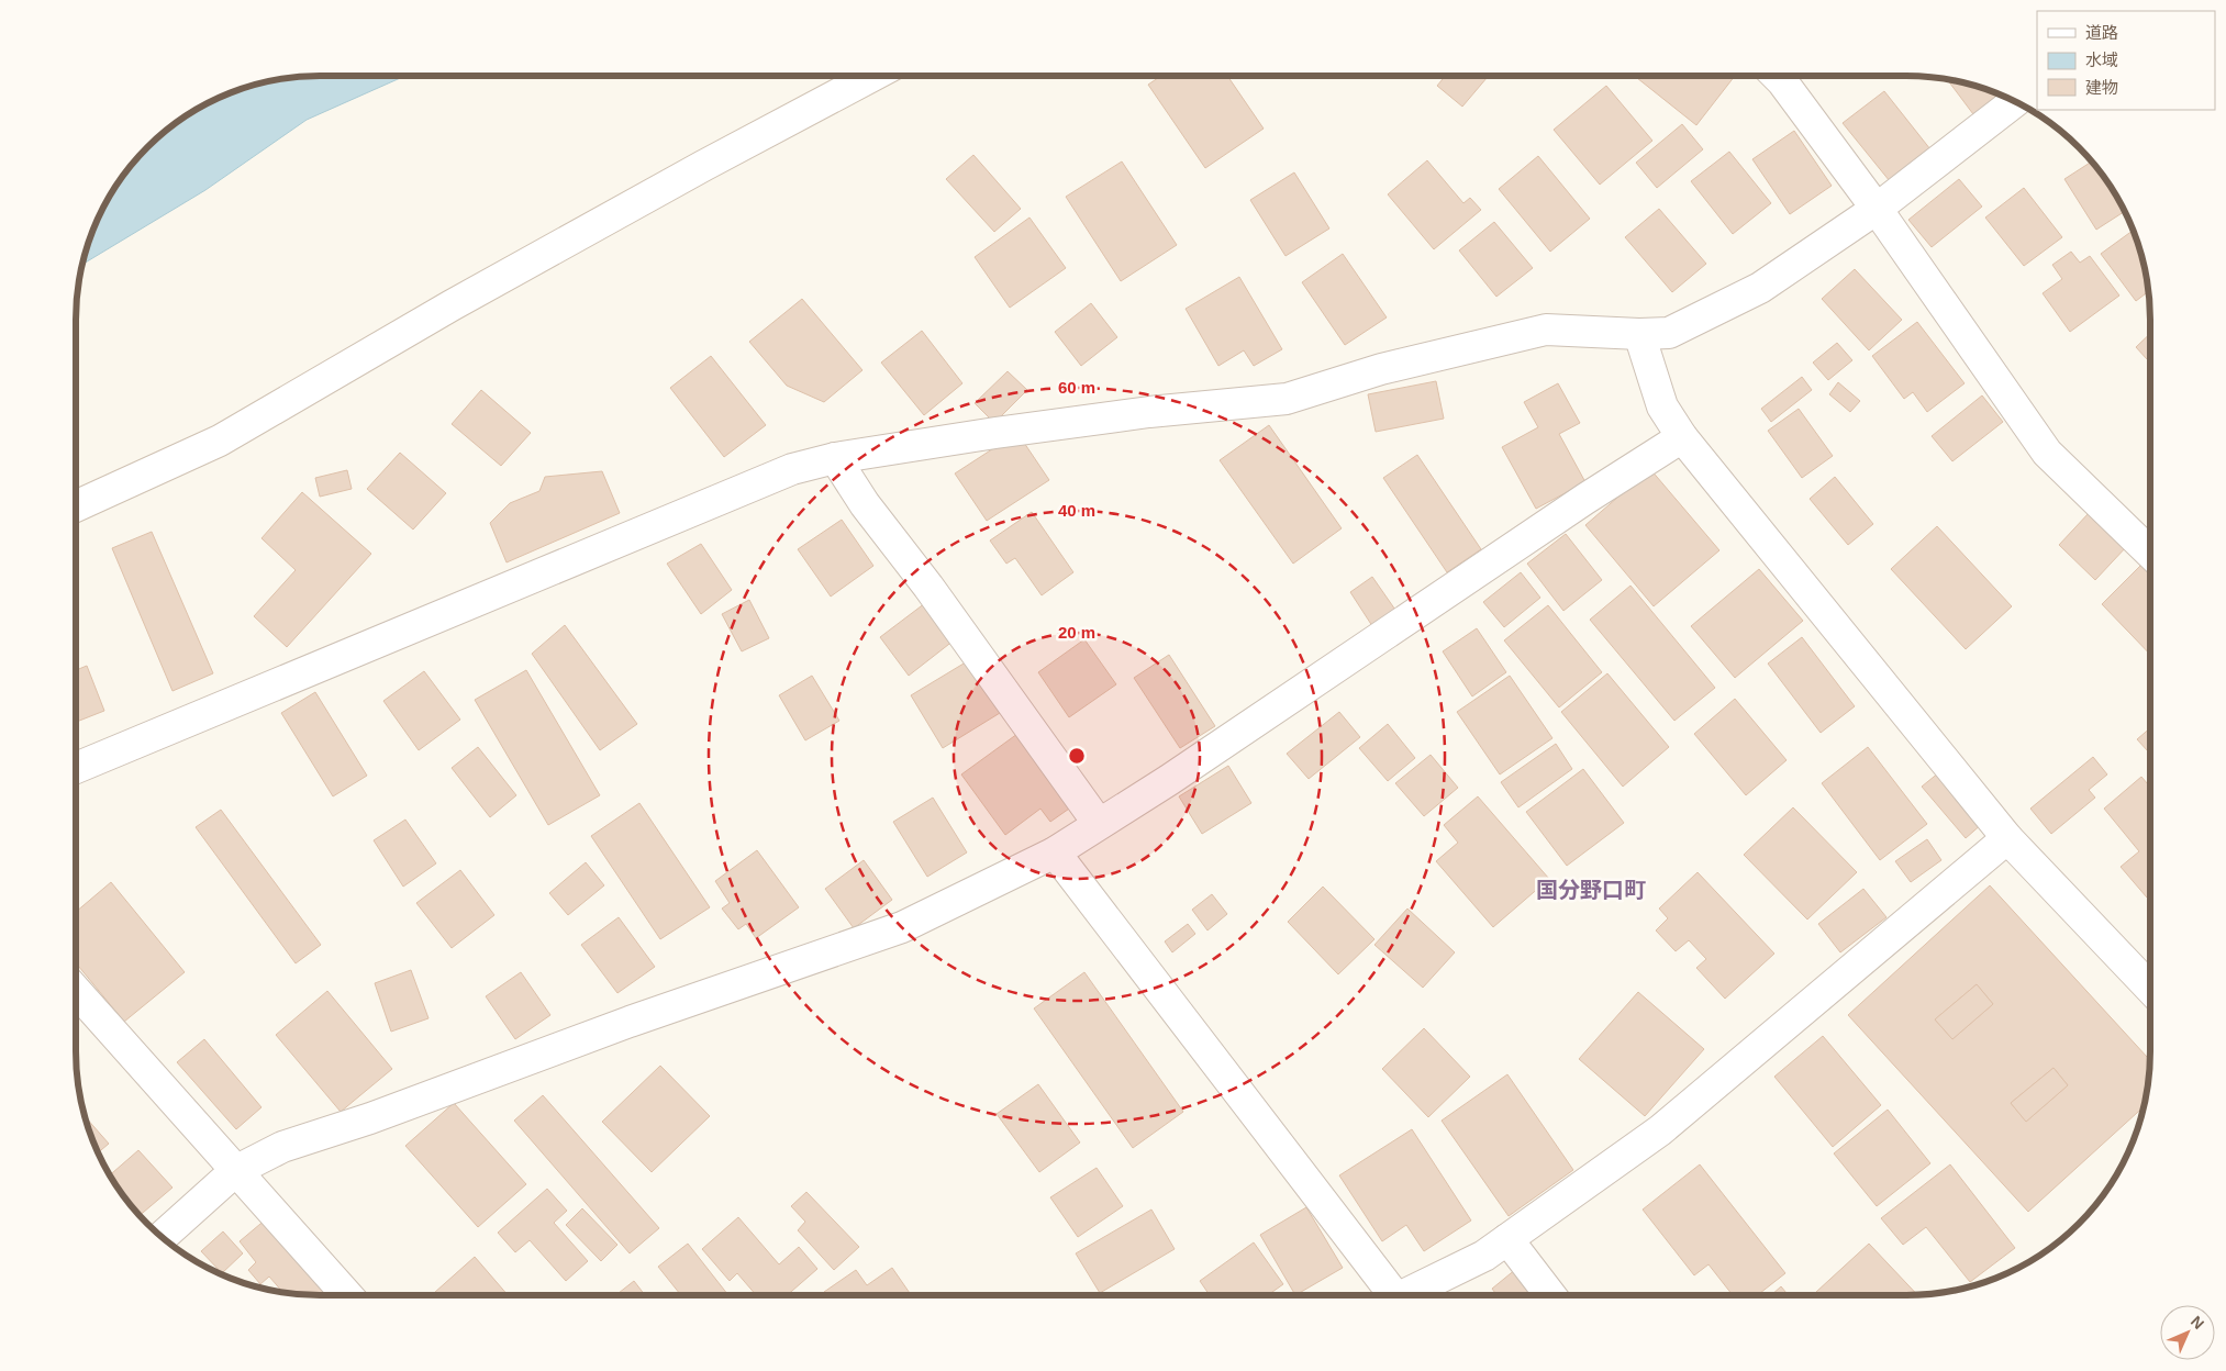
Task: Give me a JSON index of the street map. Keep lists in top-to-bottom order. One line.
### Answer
{"districts":["国分野口町"],"legend":["道路","水域","建物"],"north":"top right","rings":["60 m","40 m","20 m"]}
